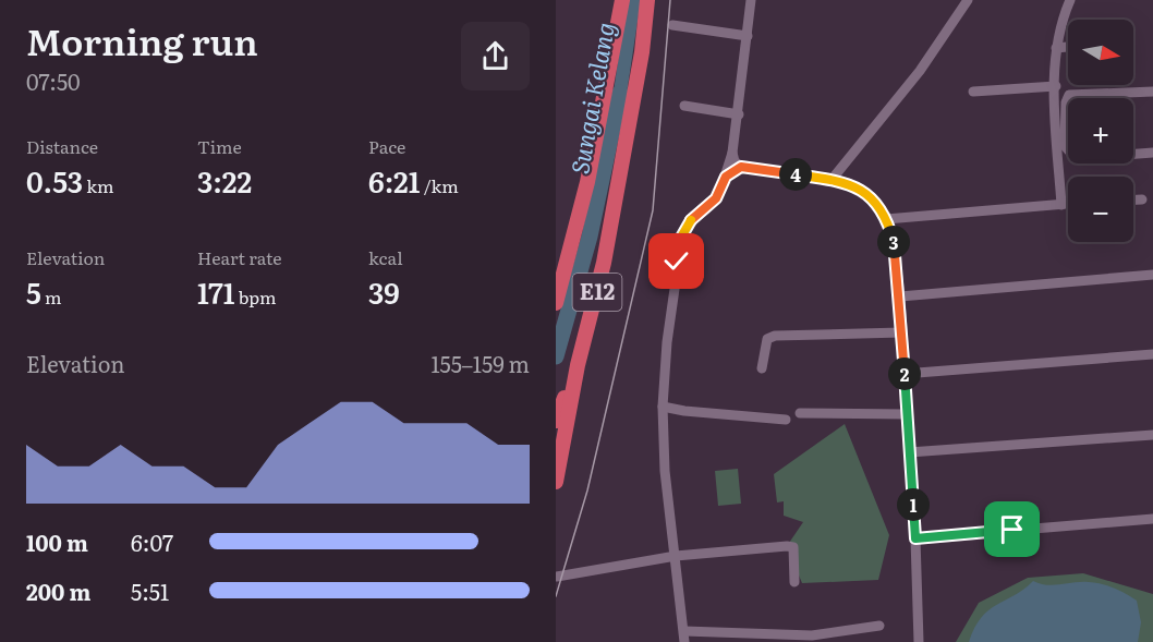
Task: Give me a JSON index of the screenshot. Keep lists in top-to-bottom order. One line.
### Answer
{"streets":{"highway":["E12"]},"water":["Sungai Kelang"],"north":"right","page":{"heading":["Morning run","07:50"],"map_buttons":["+","−"],"stats":[["Distance","0.53 km"],["Time","3:22"],["Pace","6:21 /km"],["Elevation","5 m"],["Heart rate","171 bpm"],["kcal","39"]],"pins":["4","3","2","1"],"chart":["Elevation","155–159 m"],"list":[{"name":"100 m","note":"6:07"},{"name":"200 m","note":"5:51"}]}}
